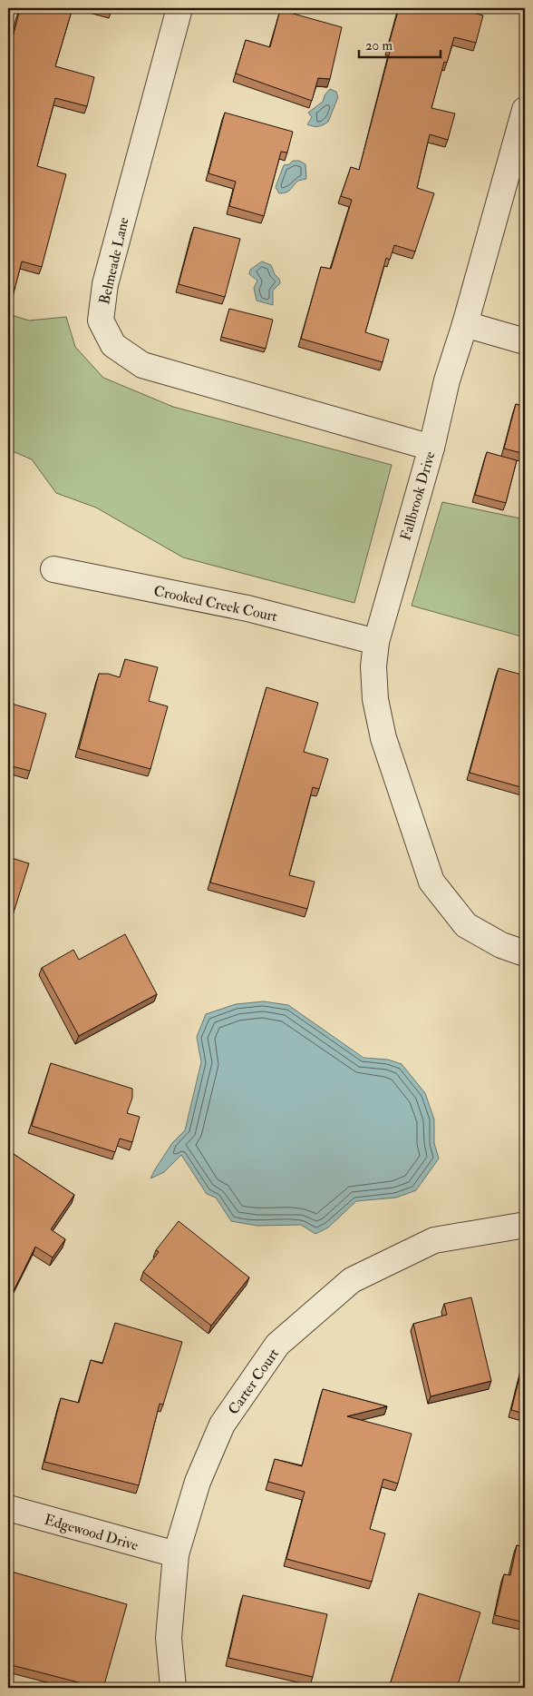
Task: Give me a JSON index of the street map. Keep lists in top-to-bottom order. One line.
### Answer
{"streets":{"street":["Belmeade Lane","Fallbrook Drive","Crooked Creek Court","Carter Court","Edgewood Drive"]},"crossings":[["Belmeade Lane","Fallbrook Drive"],["Fallbrook Drive","Crooked Creek Court"],["Carter Court","Edgewood Drive"]],"scale_bar":"20 m"}
